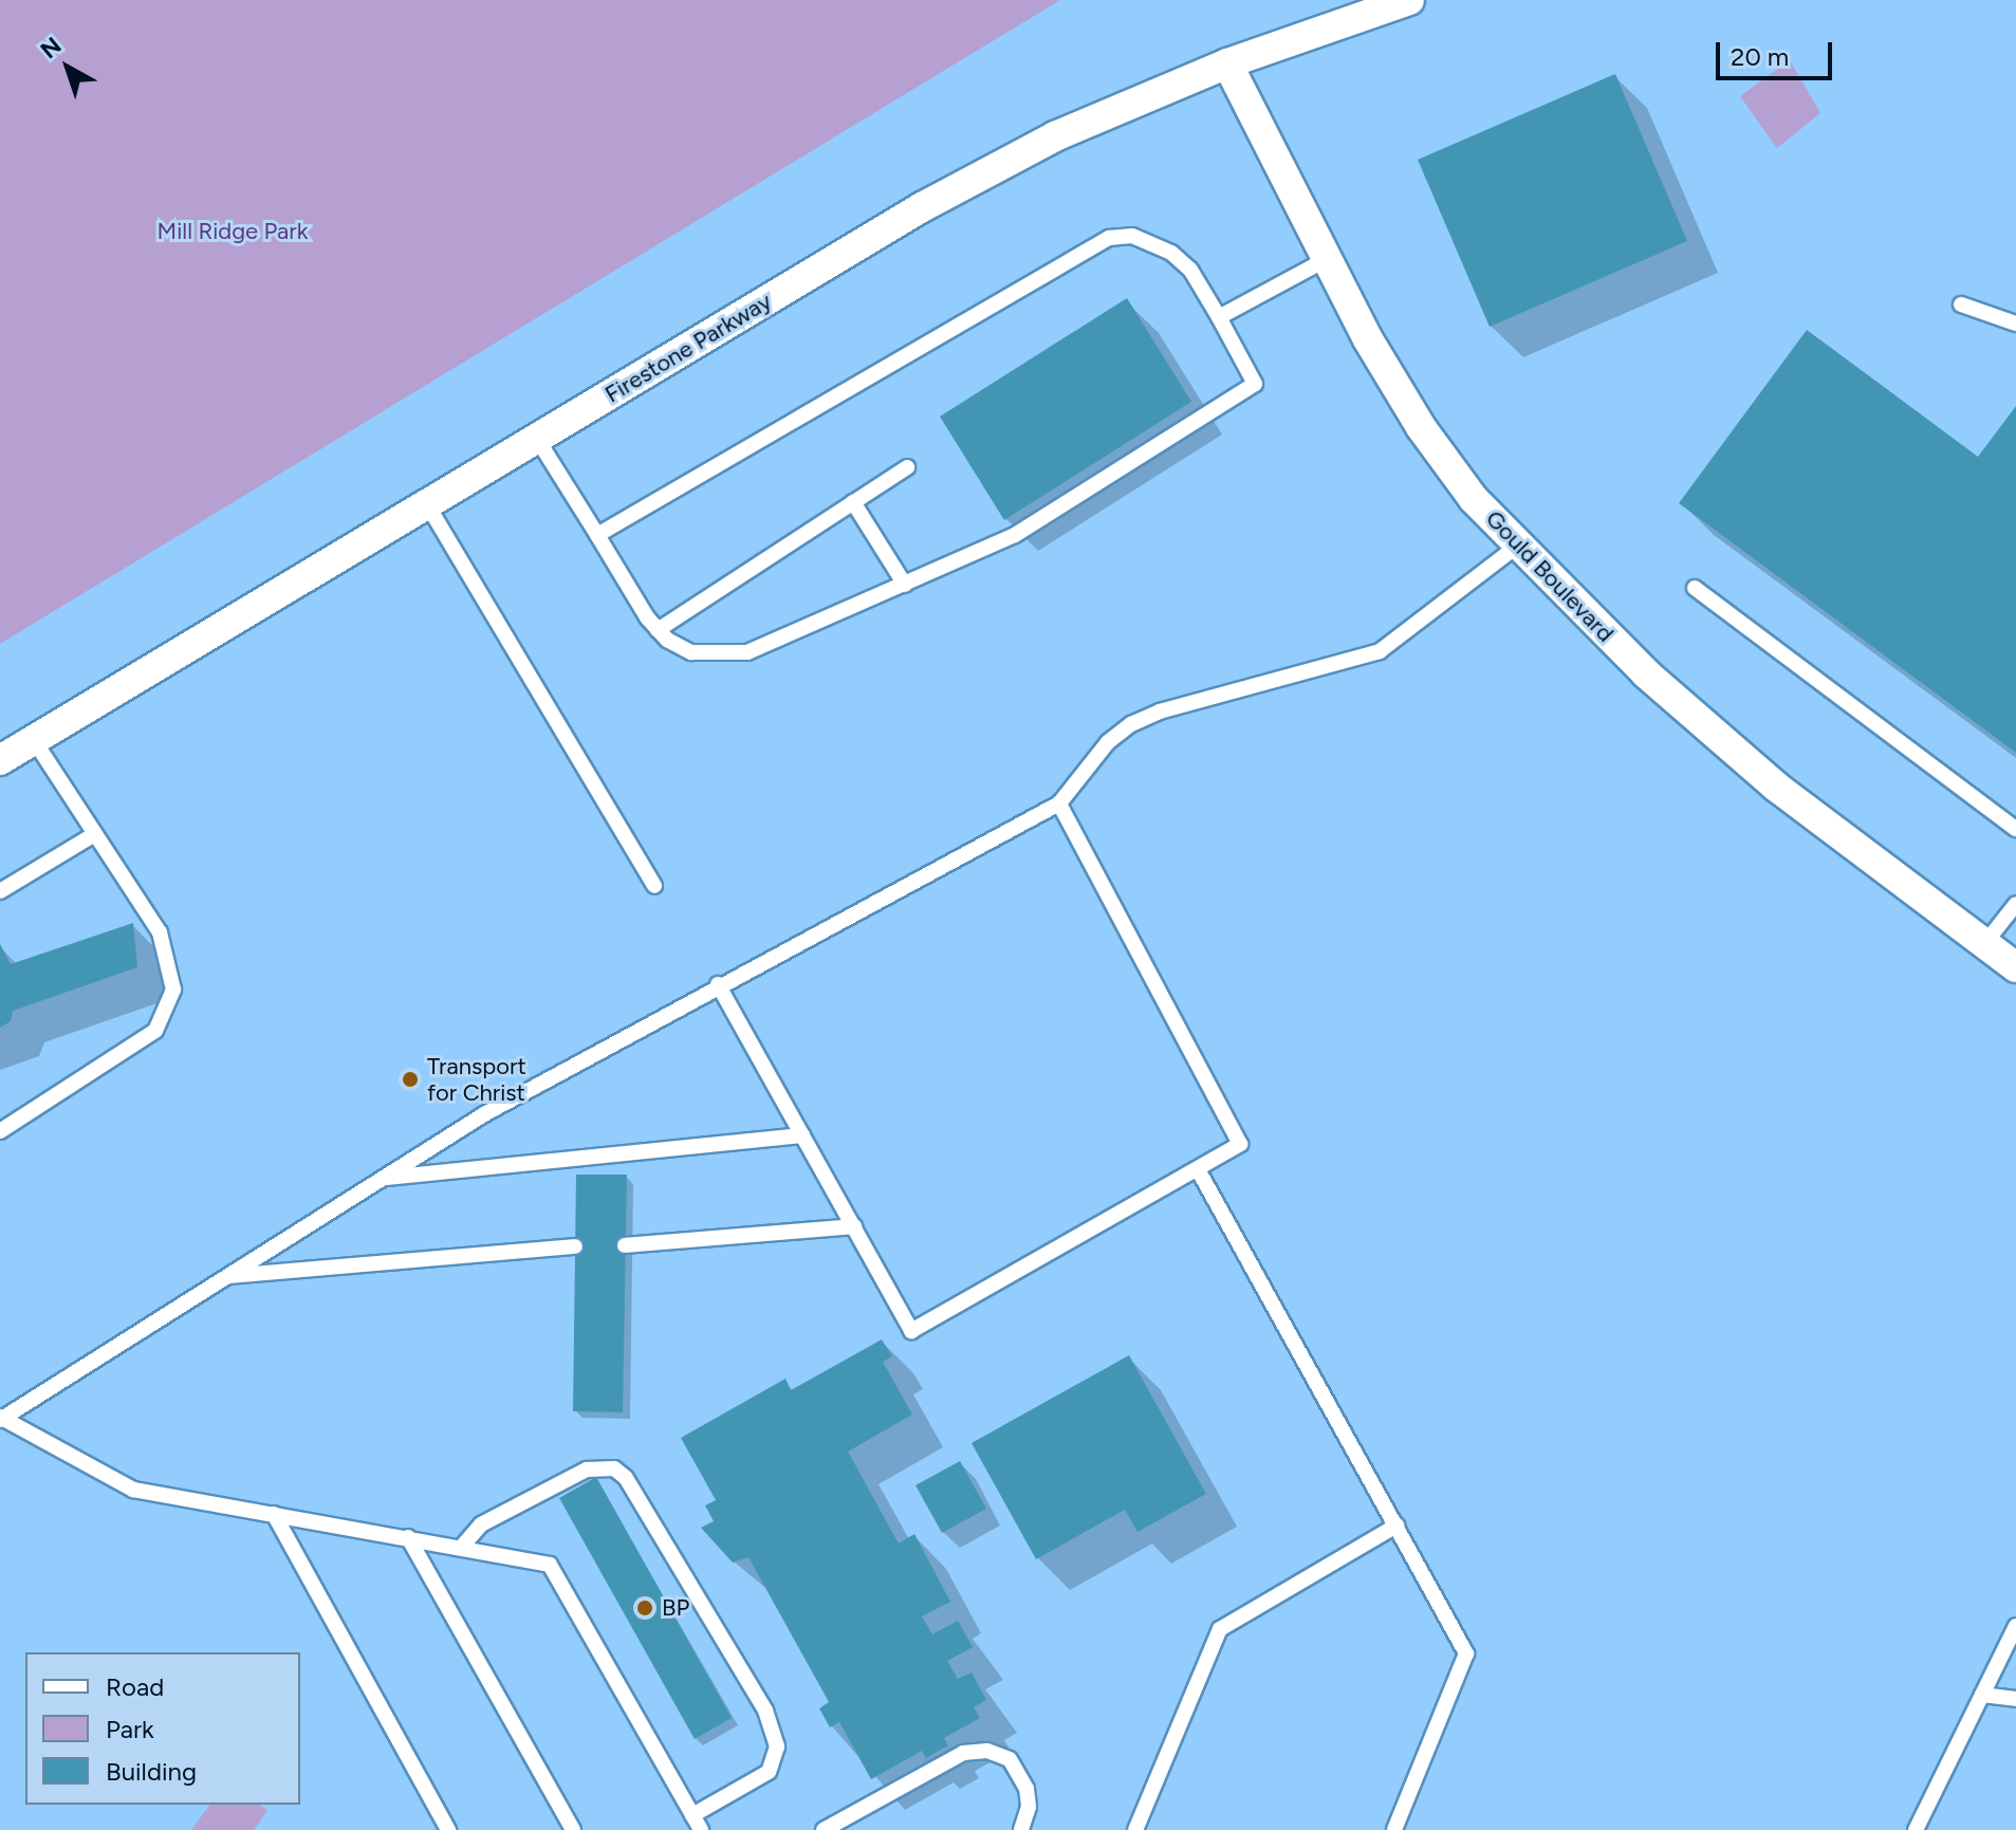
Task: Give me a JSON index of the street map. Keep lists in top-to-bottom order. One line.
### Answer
{"streets":{"street":["Firestone Parkway","Gould Boulevard"]},"crossings":[["Firestone Parkway","Gould Boulevard"]],"parks":["Mill Ridge Park"],"places":["Transport for Christ","BP"],"legend":["Road","Park","Building"],"scale_bar":"20 m","north":"top left"}
